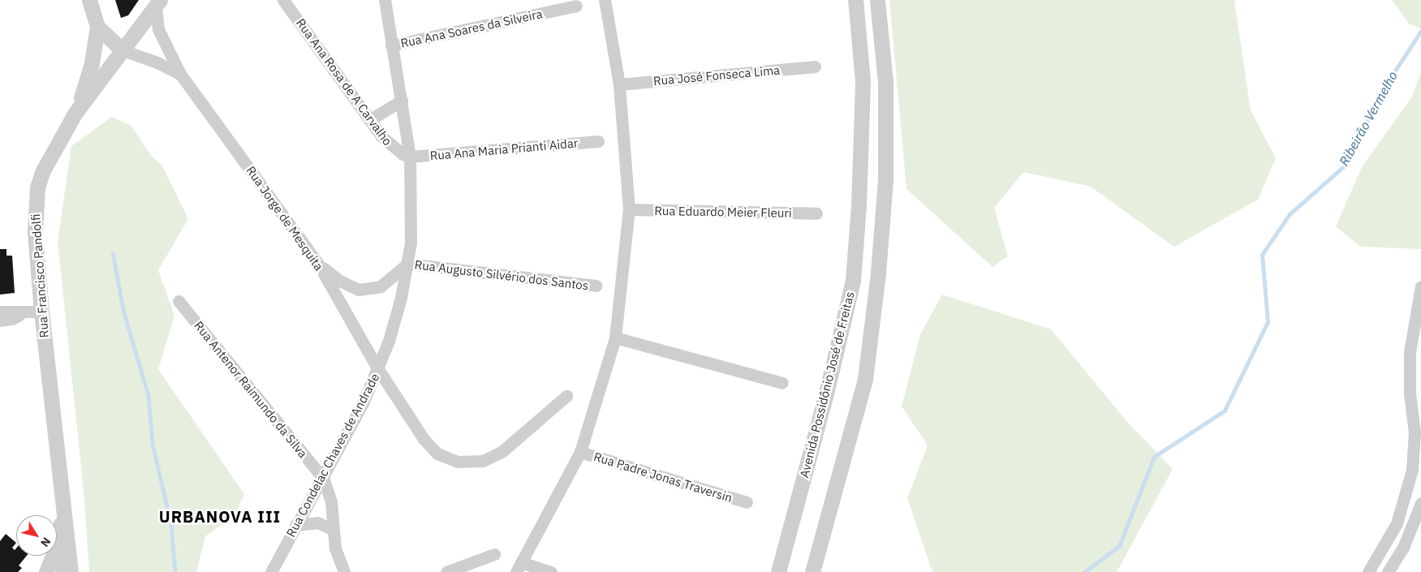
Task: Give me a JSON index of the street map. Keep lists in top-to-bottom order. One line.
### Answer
{"streets":{"street":["Rua Ana Soares da Silveira","Rua José Fonseca Lima","Rua Ana Rosa de A Carvalho","Rua Ana Maria Prianti Aidar","Rua Eduardo Meier Fleuri","Rua Jorge de Mesquita","Rua Augusto Silvério dos Santos","Rua Francisco Pandolfi","Avenida Possidônio José de Freitas","Rua Antenor Raimundo da Silva","Rua Condelac Chaves de Andrade","Rua Padre Jonas Traversin"]},"crossings":[["Rua Ana Soares da Silveira","Rua Condelac Chaves de Andrade"],["Rua Ana Rosa de A Carvalho","Rua Ana Maria Prianti Aidar"],["Rua Ana Rosa de A Carvalho","Rua Condelac Chaves de Andrade"],["Rua Ana Maria Prianti Aidar","Rua Condelac Chaves de Andrade"],["Rua Jorge de Mesquita","Rua Francisco Pandolfi"],["Rua Jorge de Mesquita","Rua Condelac Chaves de Andrade"],["Rua Augusto Silvério dos Santos","Rua Condelac Chaves de Andrade"],["Rua Antenor Raimundo da Silva","Rua Condelac Chaves de Andrade"]],"districts":["URBANOVA III"],"water":["Ribeirão Vermelho"],"north":"bottom right"}
